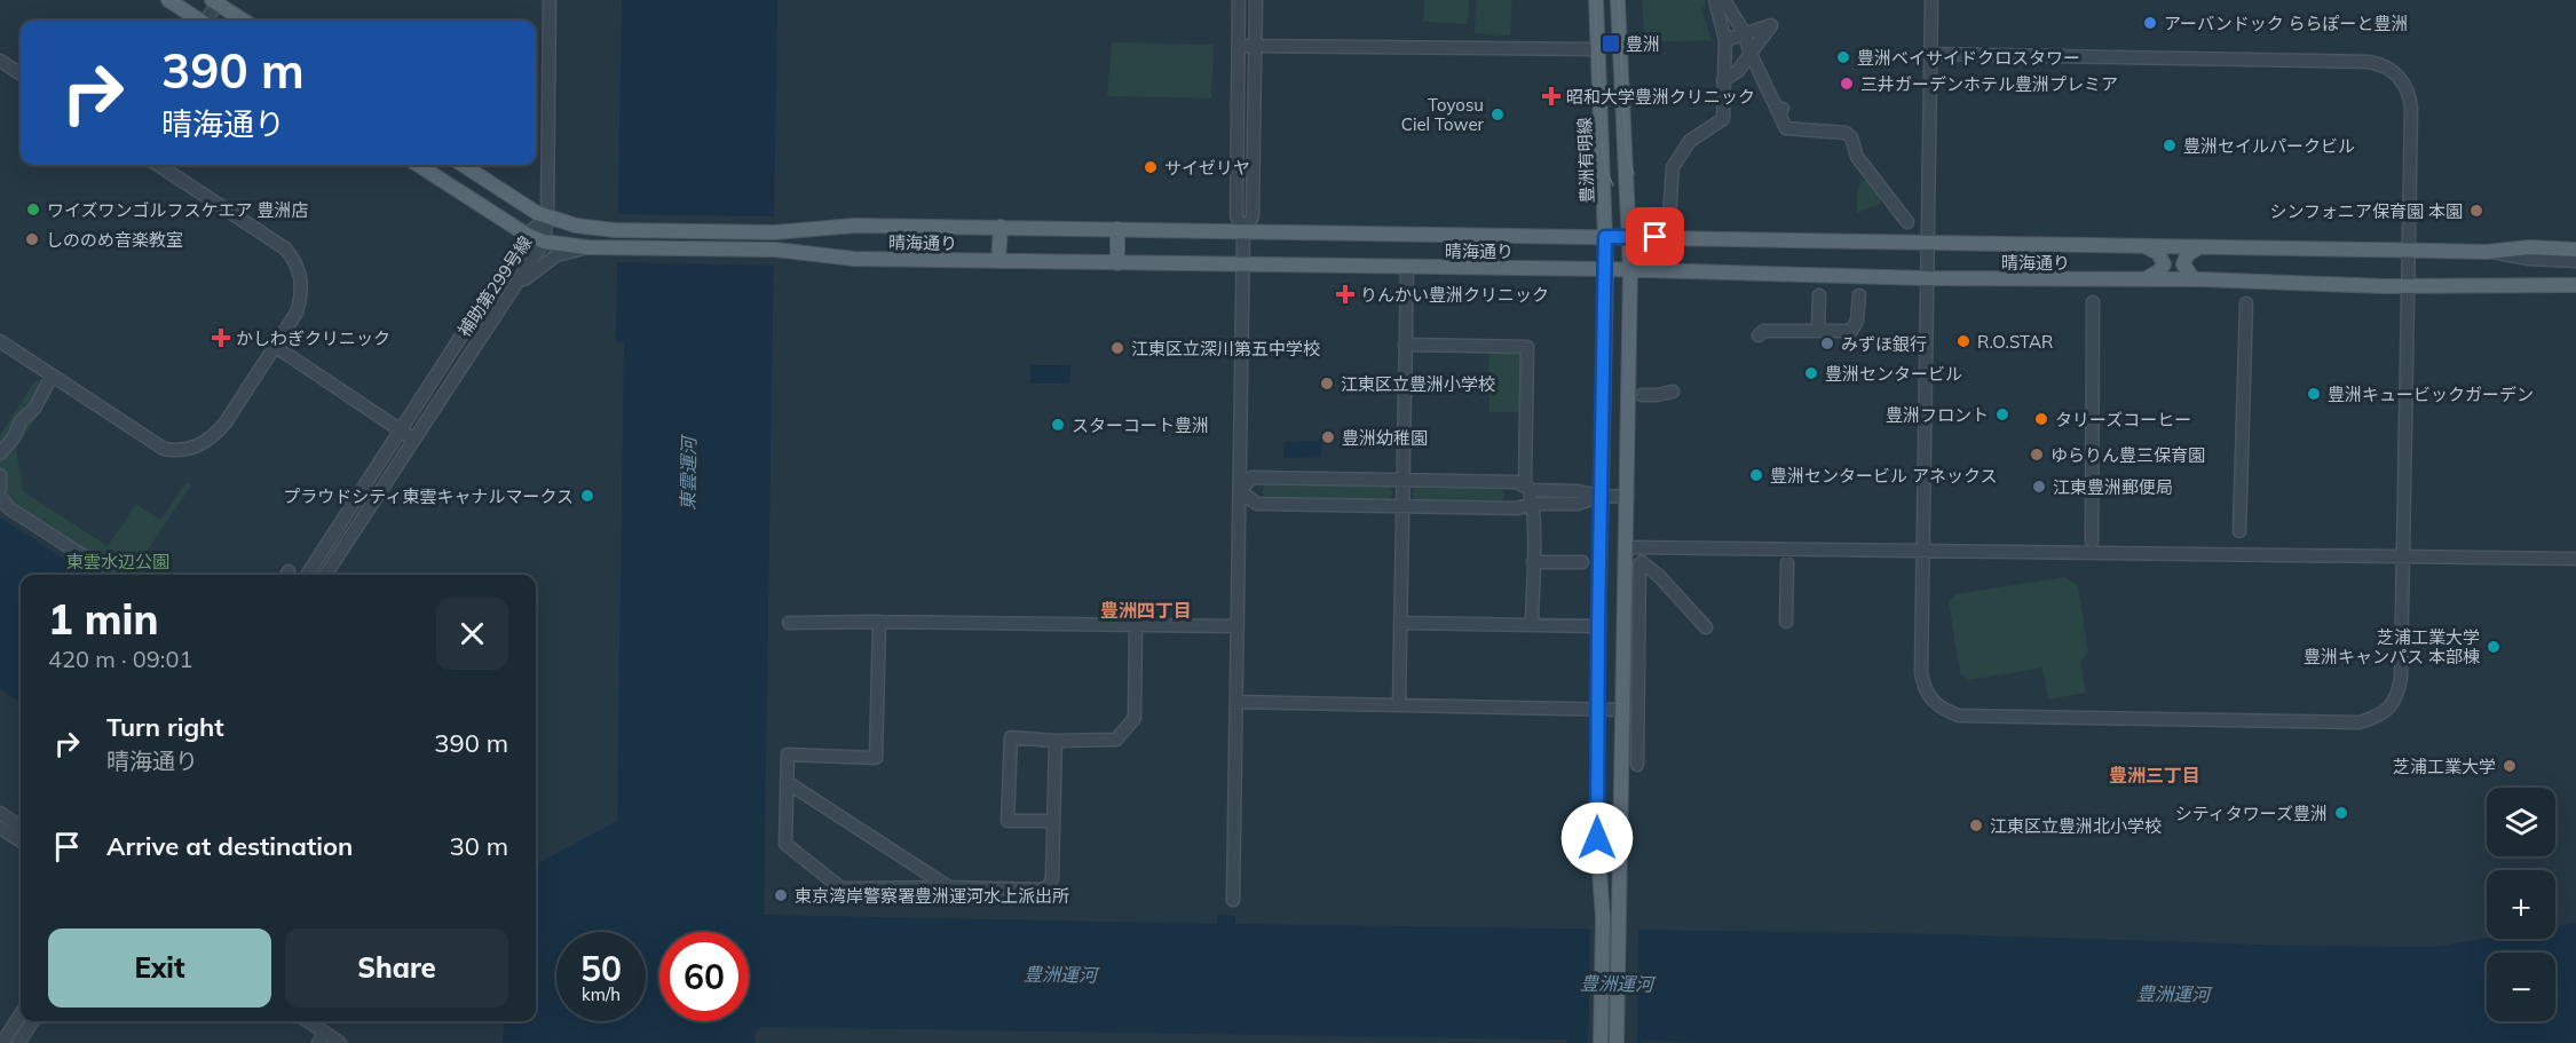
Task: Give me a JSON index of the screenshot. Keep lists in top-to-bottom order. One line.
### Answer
{"streets":{"main road":["豊洲有明線","晴海通り"],"street":["補助第299号線"]},"crossings":[["豊洲有明線","晴海通り"],["晴海通り","補助第299号線"]],"districts":["豊洲四丁目","豊洲三丁目"],"water":["東雲運河","豊洲運河"],"parks":["東雲水辺公園"],"places":{"other":["アーバンドック ららぽーと豊洲","豊洲ベイサイドクロスタワー","三井ガーデンホテル豊洲プレミア","Toyosu Ciel Tower","豊洲セイルパークビル","サイゼリヤ","ワイズワンゴルフスケエア 豊洲店","シンフォニア保育園 本園","しののめ音楽教室","R.O.STAR","みずほ銀行","江東区立深川第五中学校","豊洲センタービル","江東区立豊洲小学校","豊洲キュービックガーデン","豊洲フロント","タリーズコーヒー","スターコート豊洲","豊洲幼稚園","ゆらりん豊三保育園","豊洲センタービル アネックス","江東豊洲郵便局","プラウドシティ東雲キャナルマークス","芝浦工業大学 豊洲キャンパス 本部棟","芝浦工業大学","シティタワーズ豊洲","江東区立豊洲北小学校","東京湾岸警察署豊洲運河水上派出所"],"transit":["豊洲"],"health":["昭和大学豊洲クリニック","りんかい豊洲クリニック","かしわぎクリニック"]},"page":{"turn":["390 m","晴海通り"],"heading":["1 min","420 m · 09:01"],"list":[{"name":"Turn right","note":"晴海通り","value":"390 m"},{"name":"Arrive at destination","value":"30 m"}],"map_buttons":["+","−"],"buttons":["Exit","Share"],"speed":"50 km/h","limit":"60"}}
